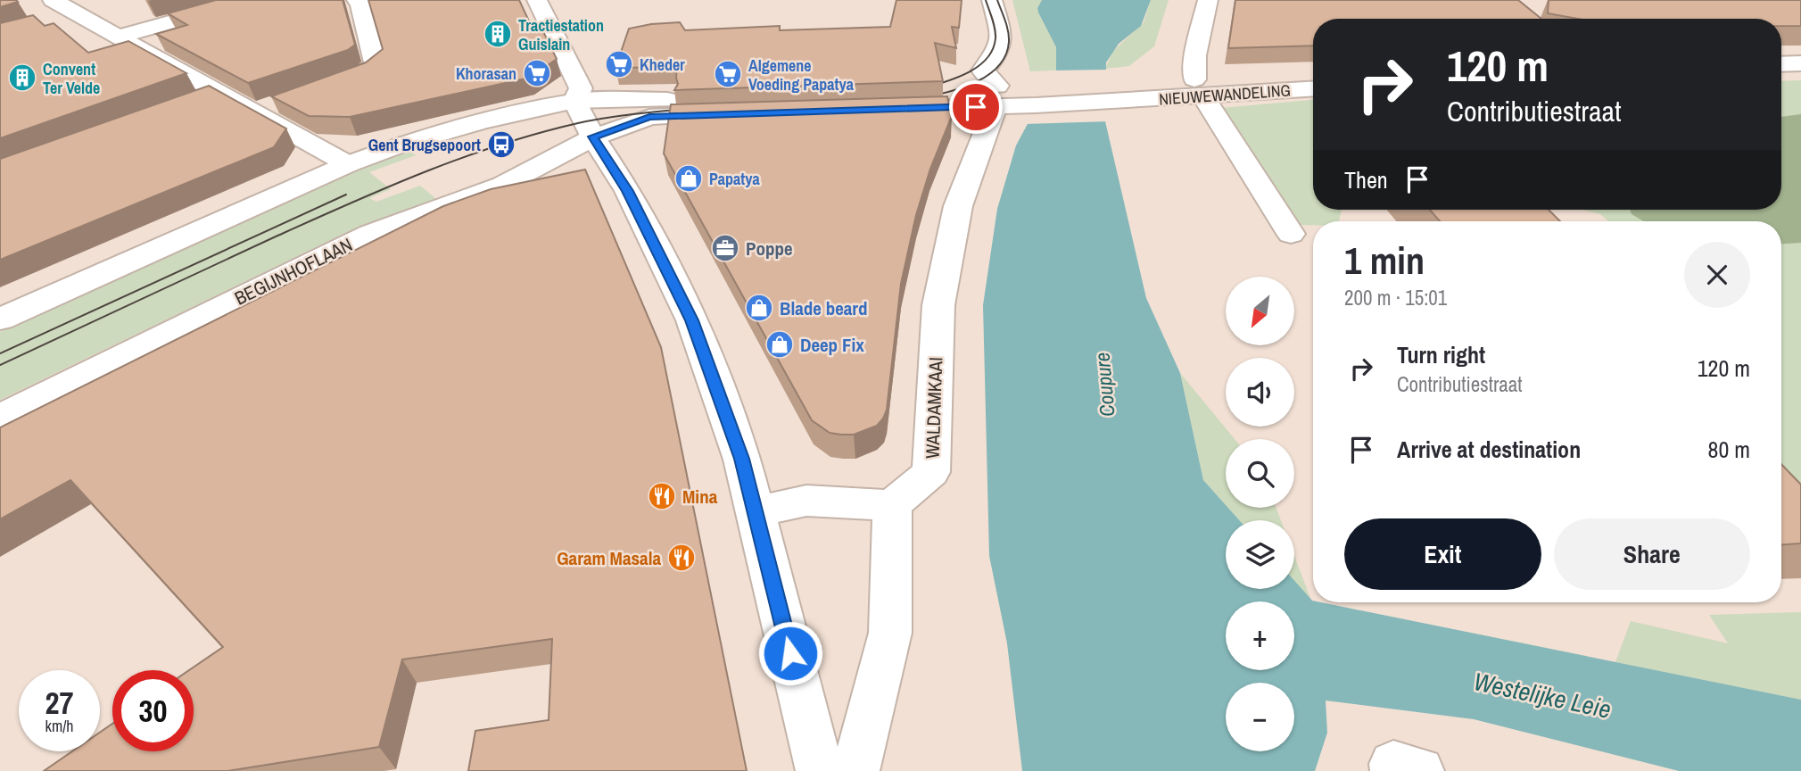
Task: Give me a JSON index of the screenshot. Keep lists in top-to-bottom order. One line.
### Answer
{"streets":{"street":["NIEUWEWANDELING","BEGIJNHOFLAAN","WALDAMKAAI"]},"crossings":[["NIEUWEWANDELING","WALDAMKAAI"]],"water":["Coupure","Westelijke Leie"],"places":{"building":["Tractiestation Guislain","Convent Ter Velde"],"supermarket":["Kheder","Khorasan","Algemene Voeding Papatya"],"bus stop":["Gent Brugsepoort"],"shop":["Papatya","Blade beard","Deep Fix"],"office":["Poppe"],"restaurant":["Mina","Garam Masala"]},"north":"bottom left","page":{"turn":["120 m","Contributiestraat"],"then":"Then","heading":["1 min","200 m · 15:01"],"map_buttons":["+","−"],"list":[{"name":"Turn right","note":"Contributiestraat","value":"120 m"},{"name":"Arrive at destination","value":"80 m"}],"buttons":["Exit","Share"],"speed":"27 km/h","limit":"30"}}
